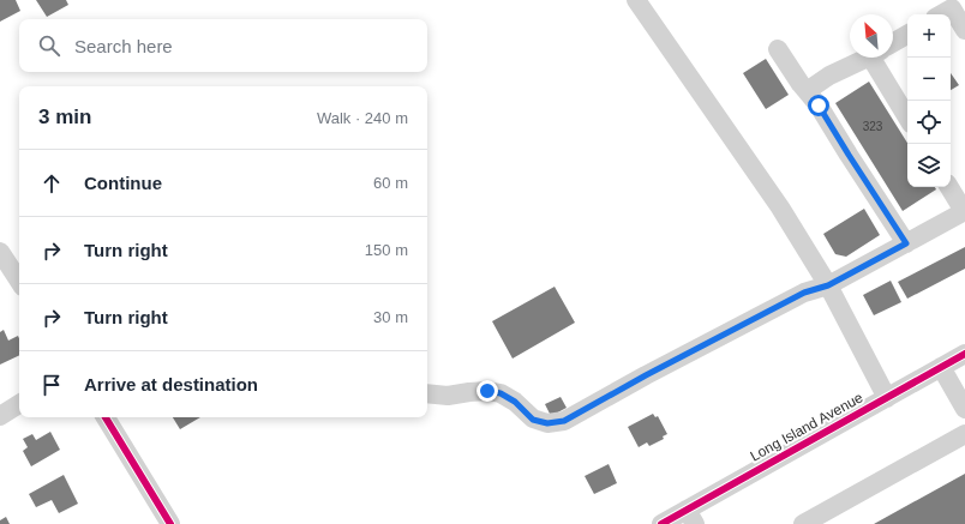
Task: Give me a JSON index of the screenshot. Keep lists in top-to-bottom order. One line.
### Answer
{"streets":{"street":["Long Island Avenue"]},"house_numbers":["323"],"north":"top left","page":{"map_buttons":["+","−"],"search":"Search here","heading":["3 min","Walk · 240 m"],"list":[["Continue","60 m"],["Turn right","150 m"],["Turn right","30 m"],"Arrive at destination"]}}
